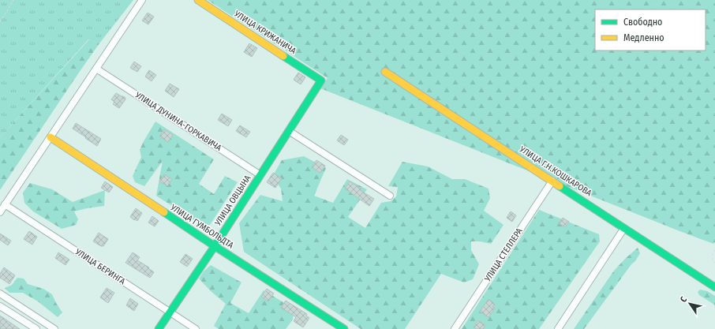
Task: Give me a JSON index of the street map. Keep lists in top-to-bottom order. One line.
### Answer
{"streets":{"street":["УЛИЦА КРИЖАНИЧА","УЛИЦА ДУНИНА-ГОРКАВИЧА","УЛИЦА Г.Н.КОШКАРОВА","УЛИЦА ОВЦЫНА","УЛИЦА ГУМБОЛЬДТА","УЛИЦА СТЕЛЛЕРА","УЛИЦА БЕРИНГА"]},"crossings":[["УЛИЦА КРИЖАНИЧА","УЛИЦА ОВЦЫНА"],["УЛИЦА ДУНИНА-ГОРКАВИЧА","УЛИЦА ОВЦЫНА"],["УЛИЦА Г.Н.КОШКАРОВА","УЛИЦА СТЕЛЛЕРА"],["УЛИЦА ОВЦЫНА","УЛИЦА ГУМБОЛЬДТА"],["УЛИЦА ОВЦЫНА","УЛИЦА БЕРИНГА"]],"legend":["Свободно","Медленно"],"north":"top left"}
